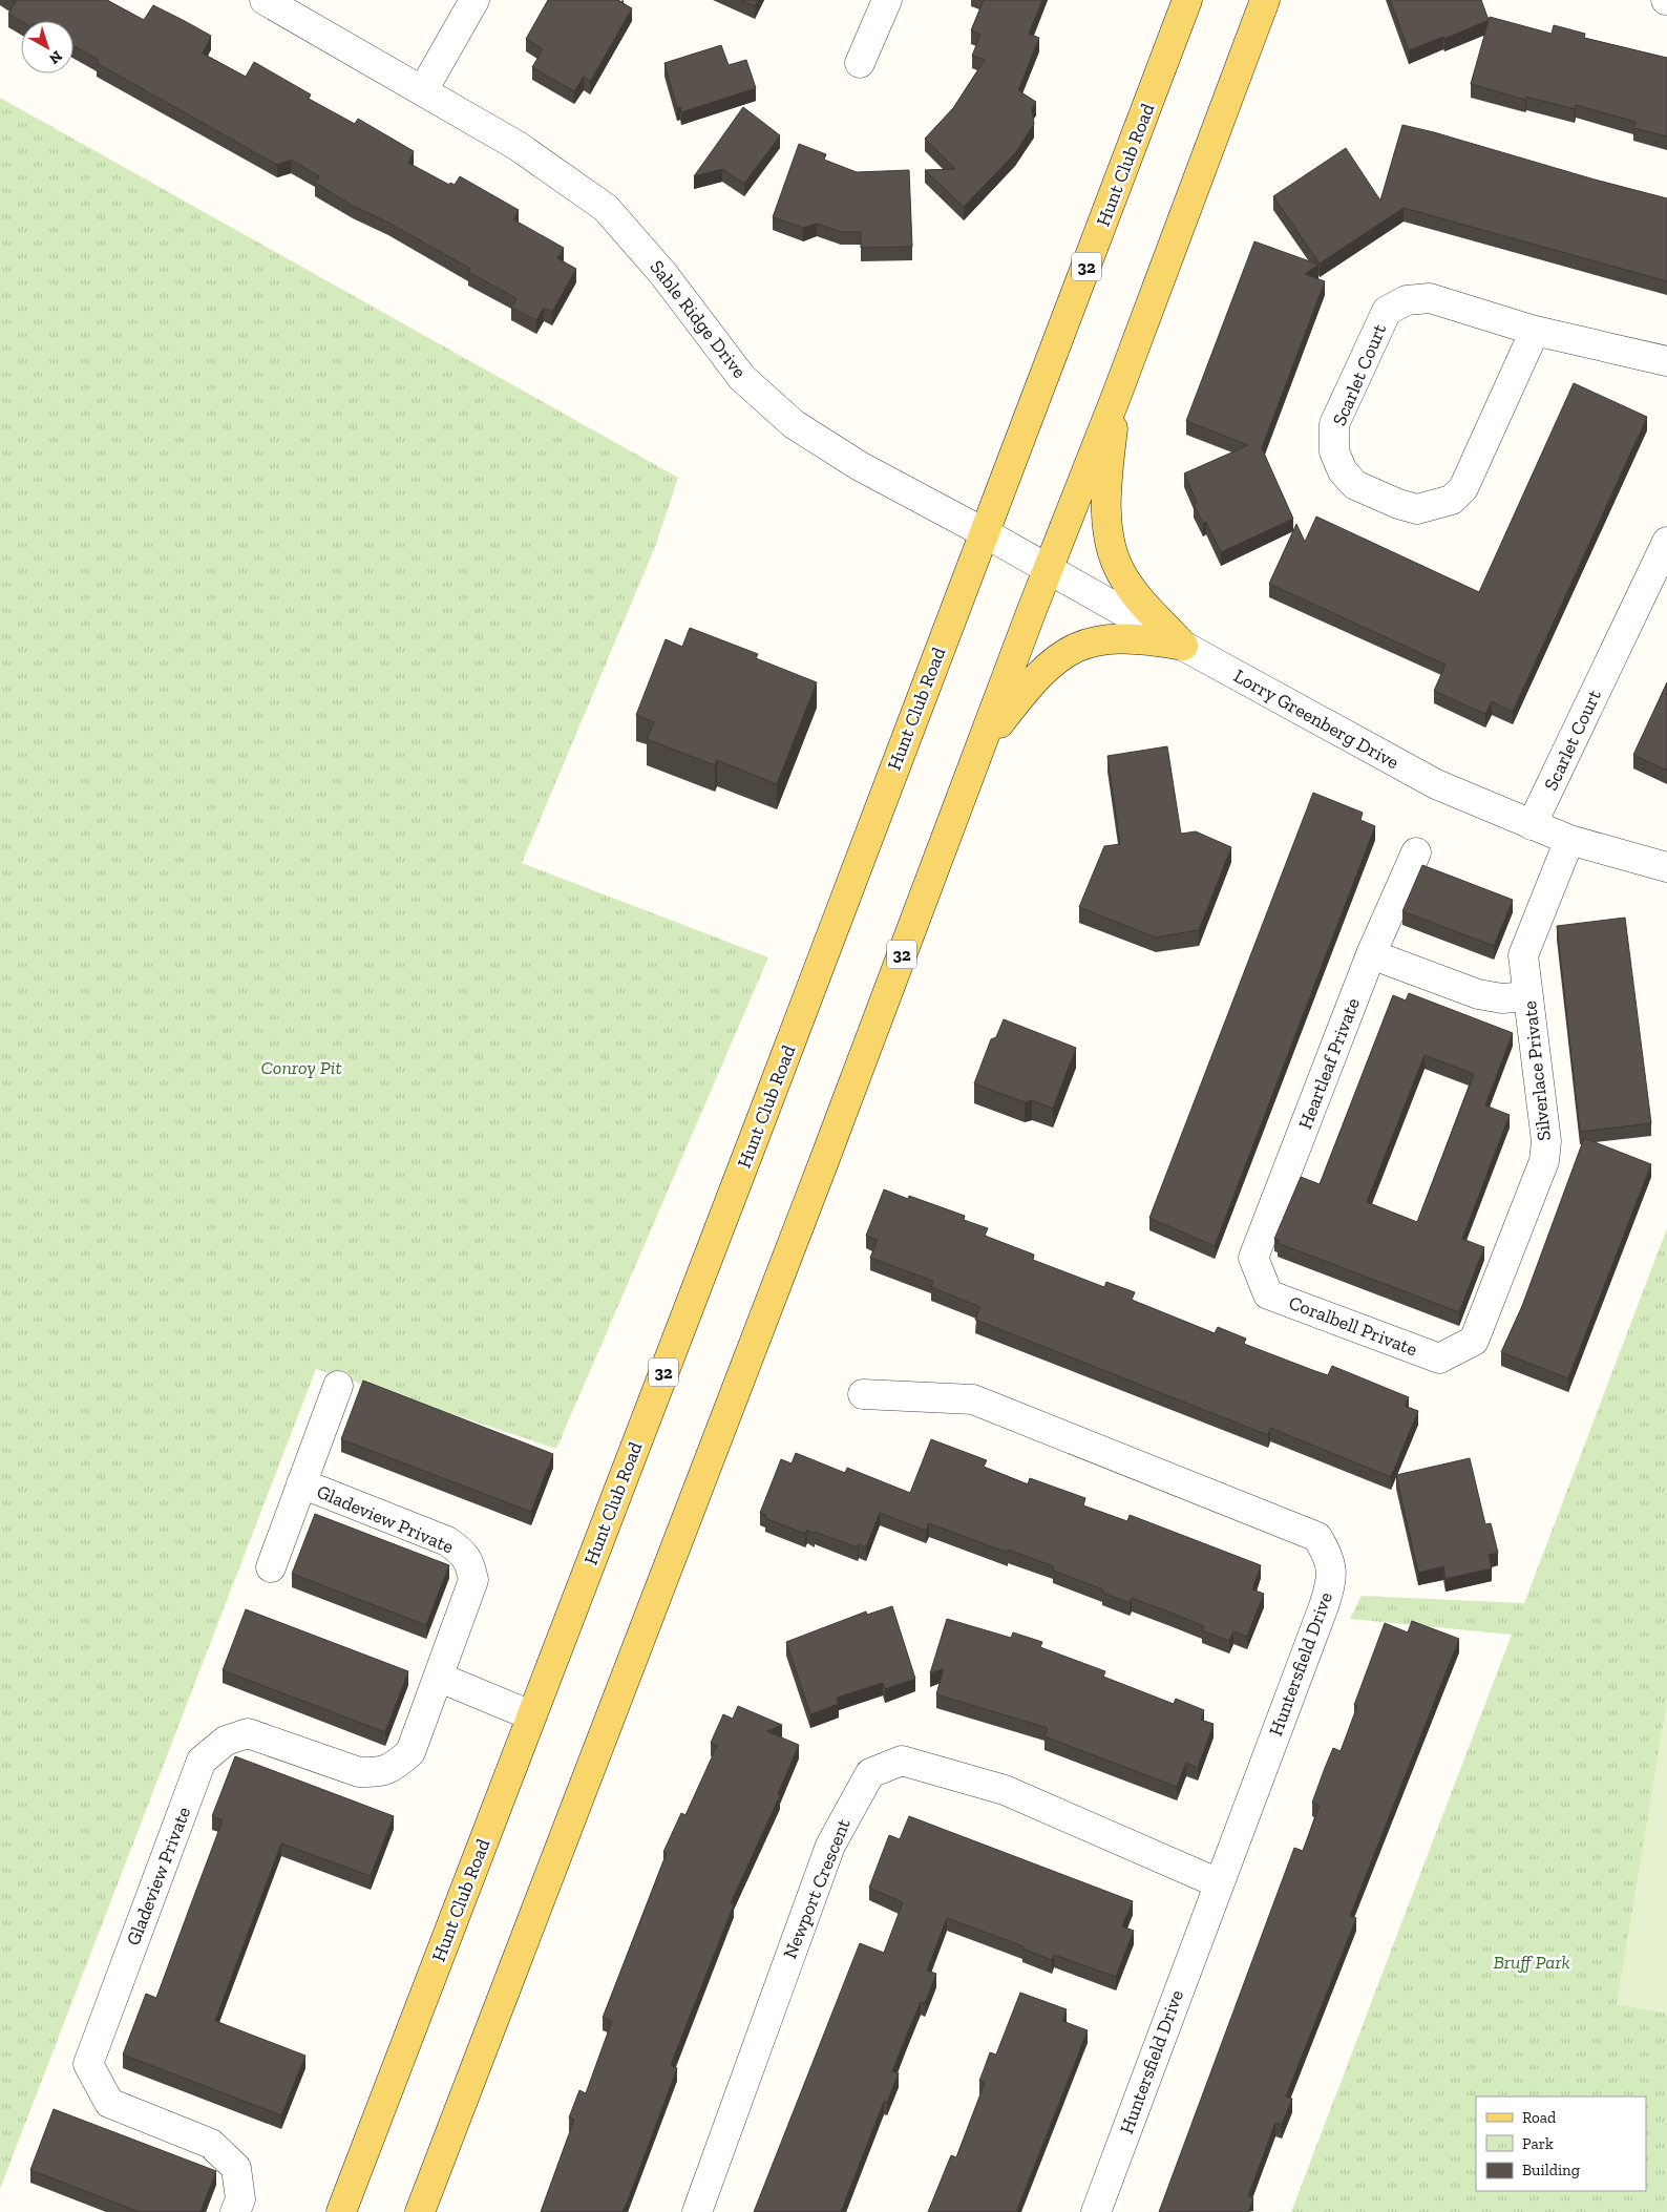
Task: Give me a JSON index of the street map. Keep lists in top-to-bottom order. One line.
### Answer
{"streets":{"main road":["Hunt Club Road","32"],"street":["Sable Ridge Drive","Scarlet Court","Lorry Greenberg Drive","Heartleaf Private","Silverlace Private","Coralbell Private","Gladeview Private","Huntersfield Drive","Newport Crescent"]},"crossings":[["Hunt Club Road","Sable Ridge Drive"],["Hunt Club Road","Lorry Greenberg Drive"],["32","Lorry Greenberg Drive"],["Sable Ridge Drive","Lorry Greenberg Drive"],["Scarlet Court","Lorry Greenberg Drive"],["Lorry Greenberg Drive","Silverlace Private"],["Heartleaf Private","Coralbell Private"],["Silverlace Private","Coralbell Private"],["Huntersfield Drive","Newport Crescent"]],"parks":["Conroy Pit","Bruff Park"],"legend":["Road","Park","Building"],"north":"bottom right"}
